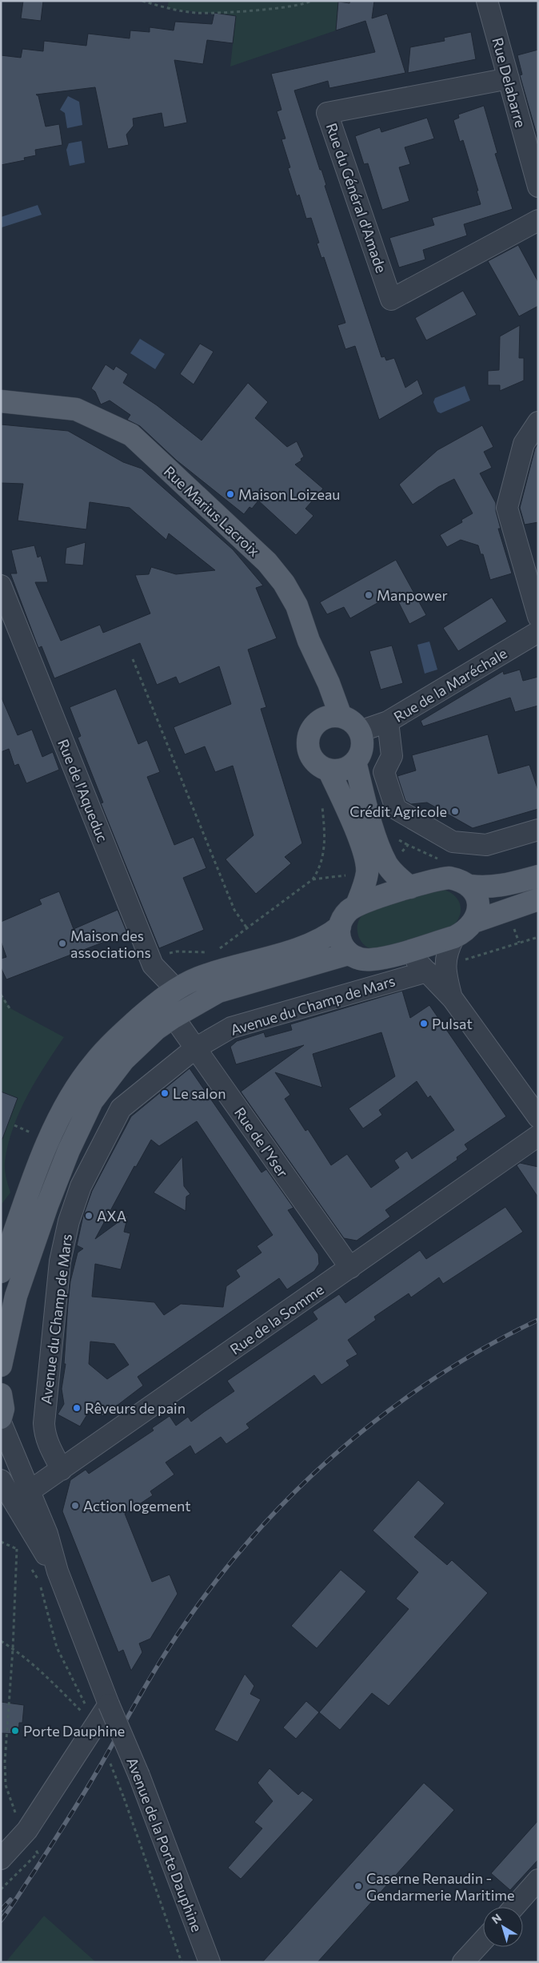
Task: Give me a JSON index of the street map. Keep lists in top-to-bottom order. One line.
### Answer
{"streets":{"main road":["Rue Marius Lacroix","Avenue du Champ de Mars"],"street":["Rue Delabarre","Rue du Général d'Amade","Rue de la Maréchale","Rue de l'Aqueduc","Rue de l'Yser","Rue de la Somme","Avenue de la Porte Dauphine"]},"crossings":[["Rue Delabarre","Rue du Général d'Amade"],["Rue Marius Lacroix","Rue de la Maréchale"],["Avenue du Champ de Mars","Rue de l'Yser"],["Avenue du Champ de Mars","Rue de la Somme"],["Rue de l'Yser","Rue de la Somme"],["Rue de la Somme","Avenue de la Porte Dauphine"]],"places":["Maison Loizeau","Manpower","Crédit Agricole","Maison des associations","Pulsat","Le salon","AXA","Rêveurs de pain","Action logement","Porte Dauphine","Caserne Renaudin - Gendarmerie Maritime"],"north":"top left"}
